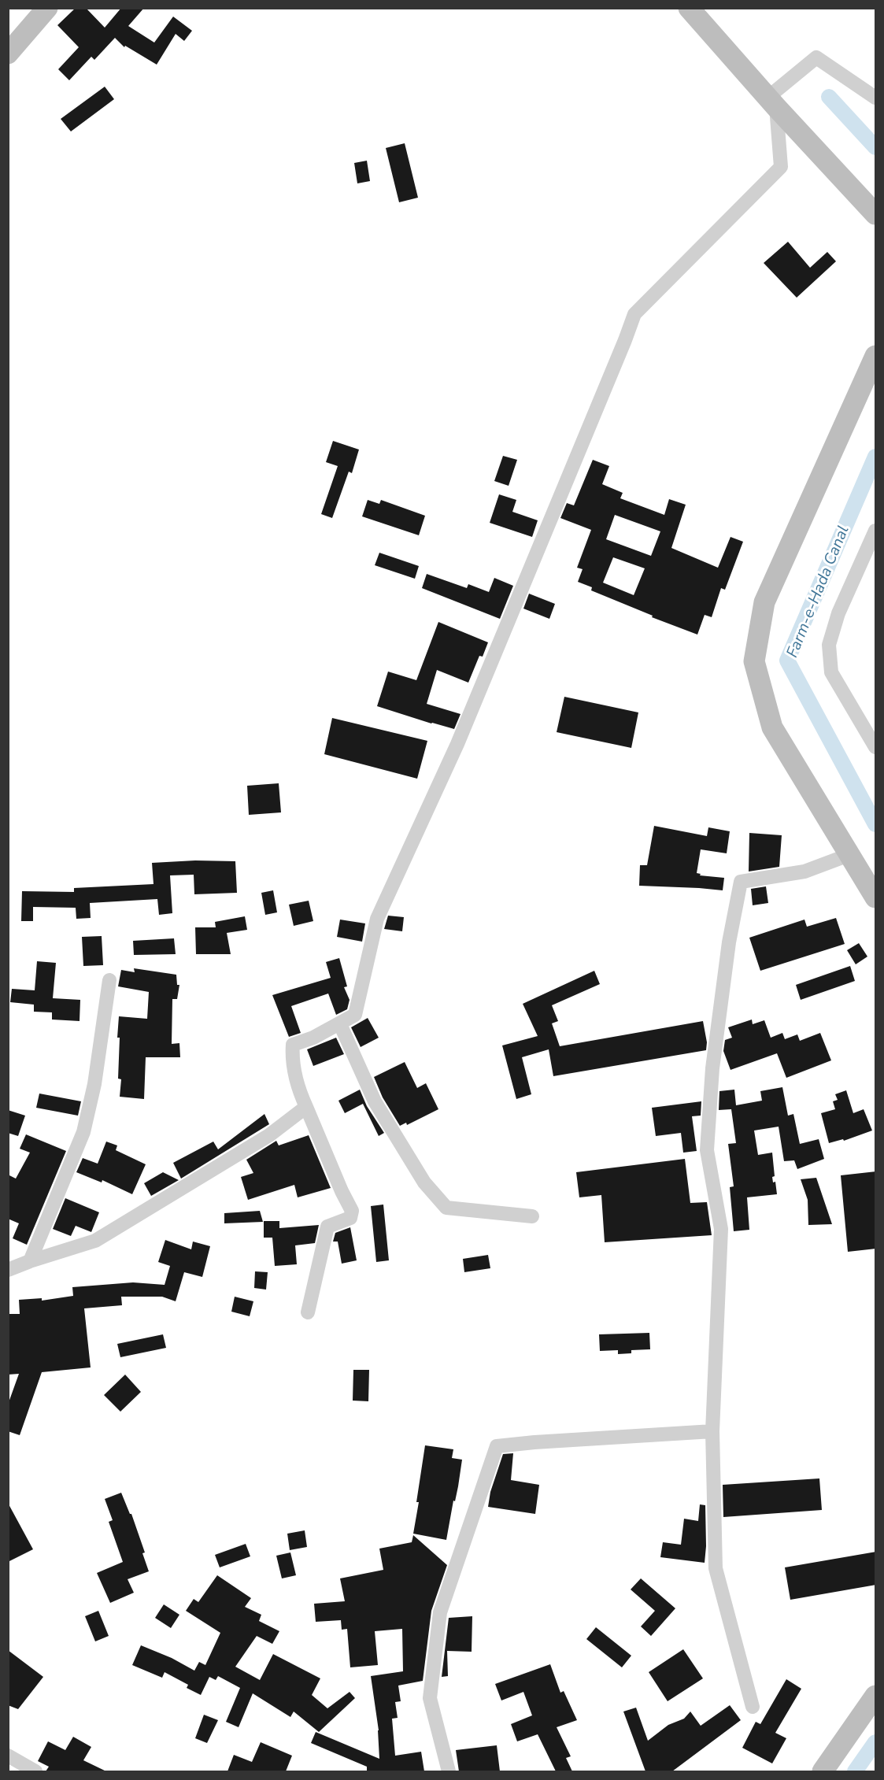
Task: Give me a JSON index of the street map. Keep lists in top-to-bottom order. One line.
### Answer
{"water":["Farm-e-Hada Canal"]}
